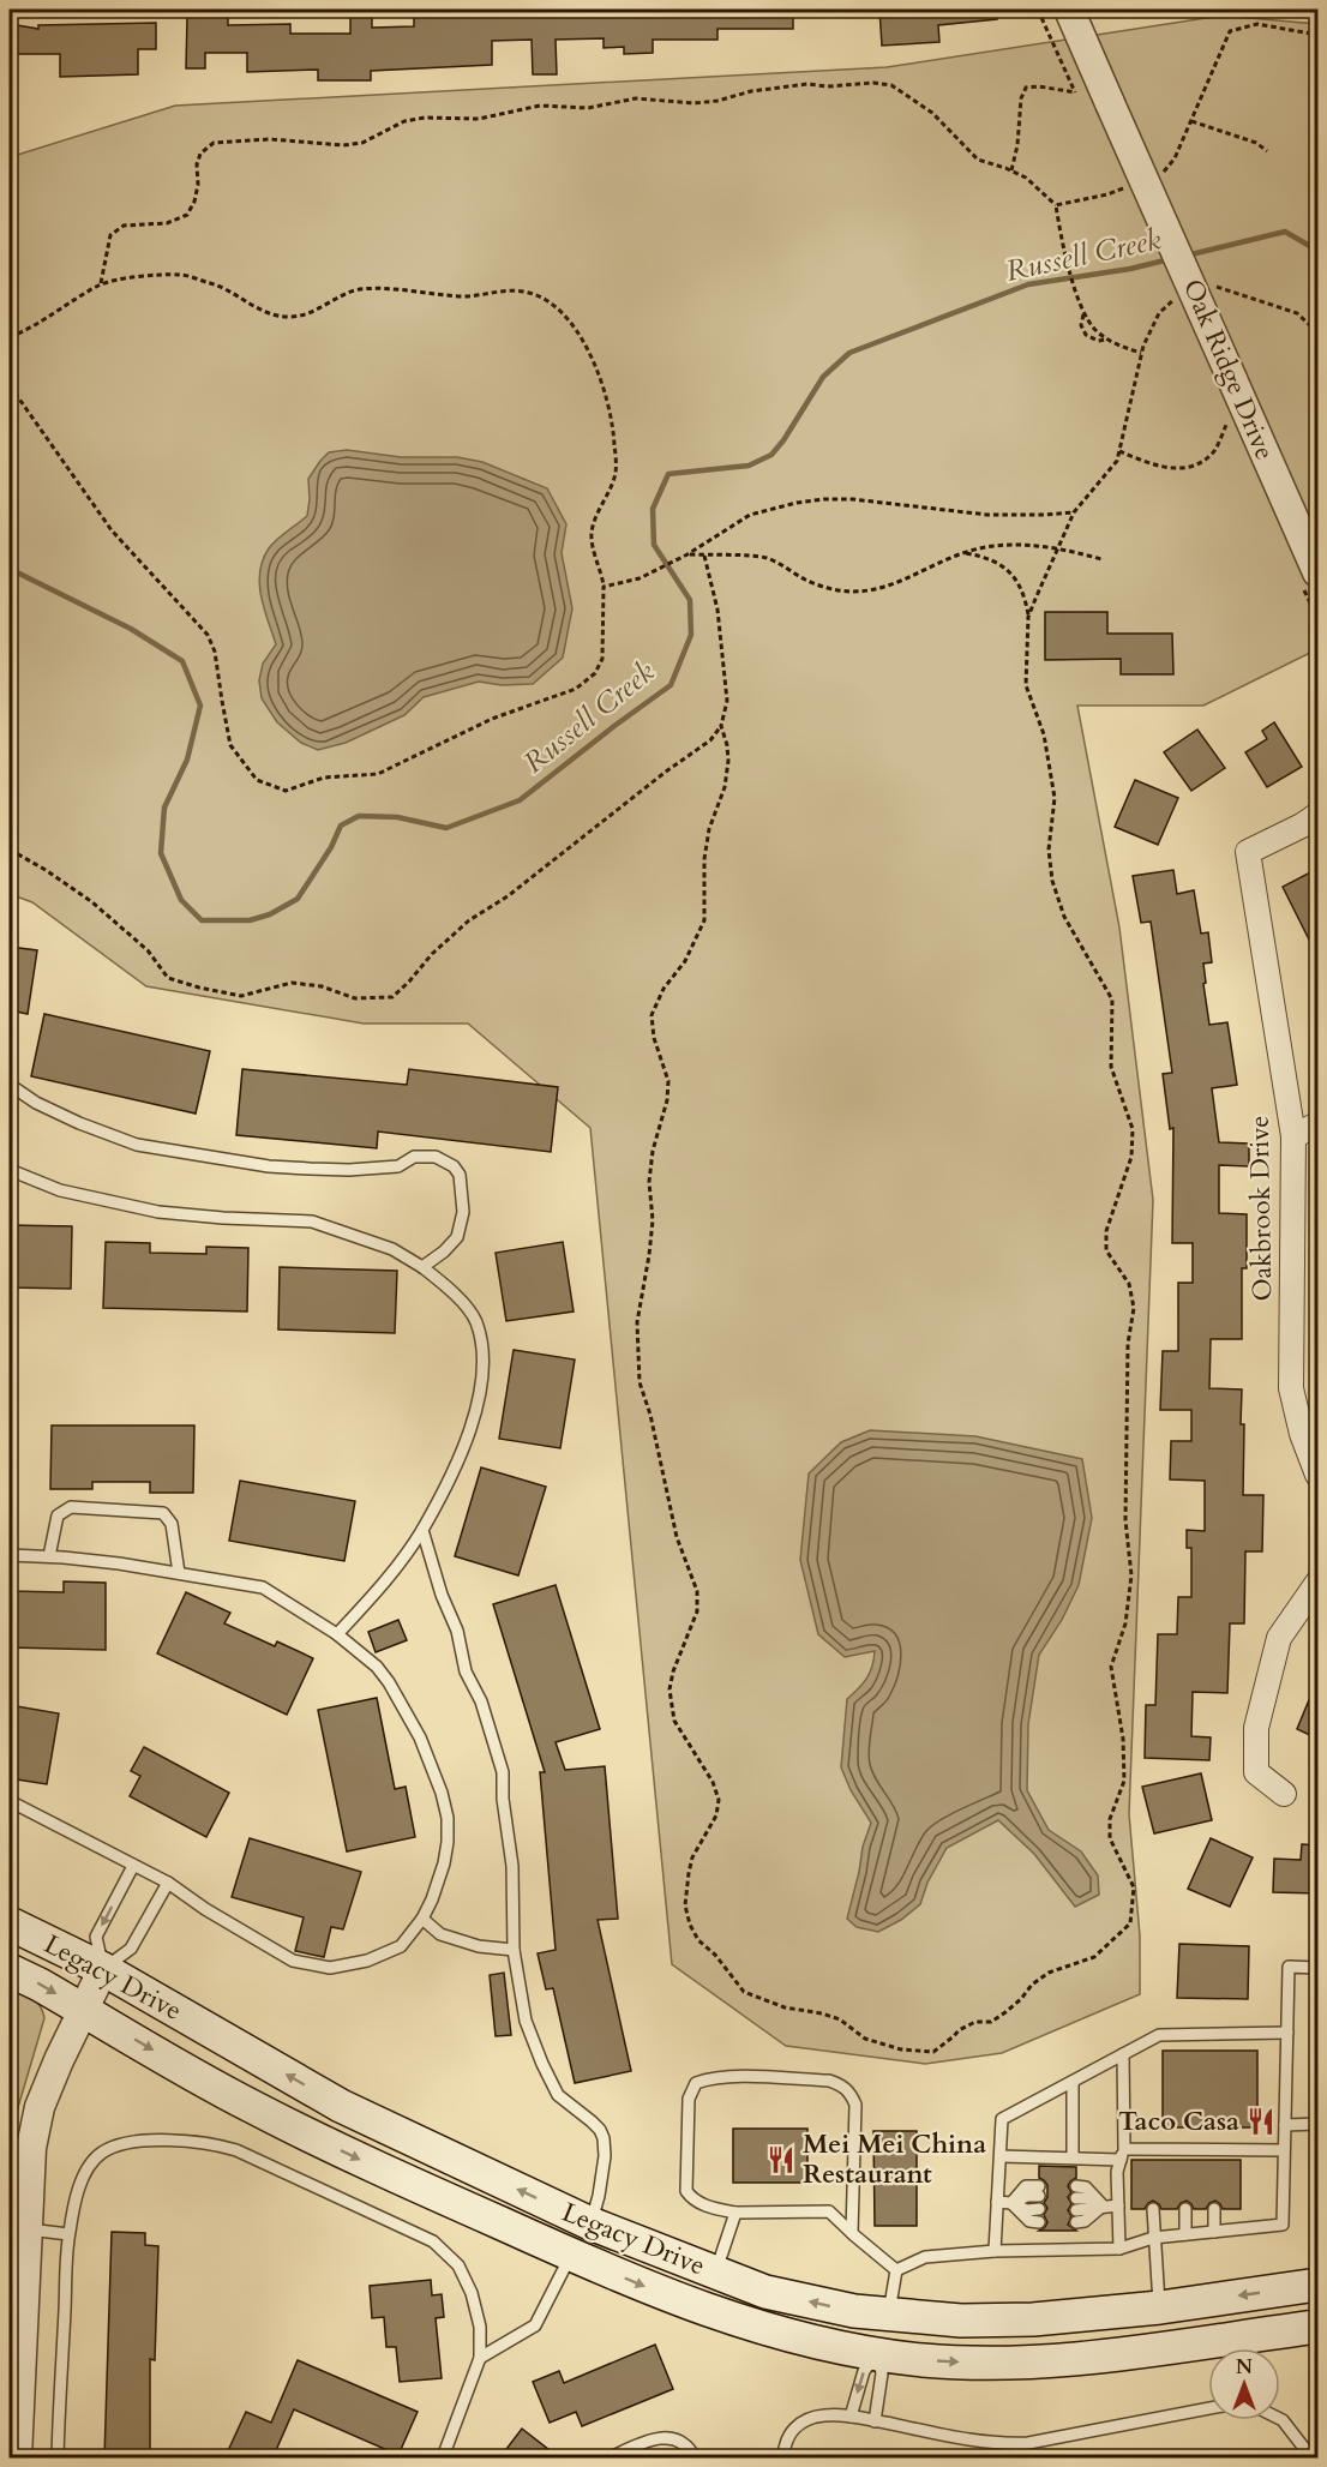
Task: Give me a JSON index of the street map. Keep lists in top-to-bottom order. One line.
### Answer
{"streets":{"main road":["Legacy Drive"],"street":["Oak Ridge Drive","Oakbrook Drive"]},"water":["Russell Creek"],"places":{"restaurant":["Taco Casa","Mei Mei China Restaurant"]},"north":"top"}
